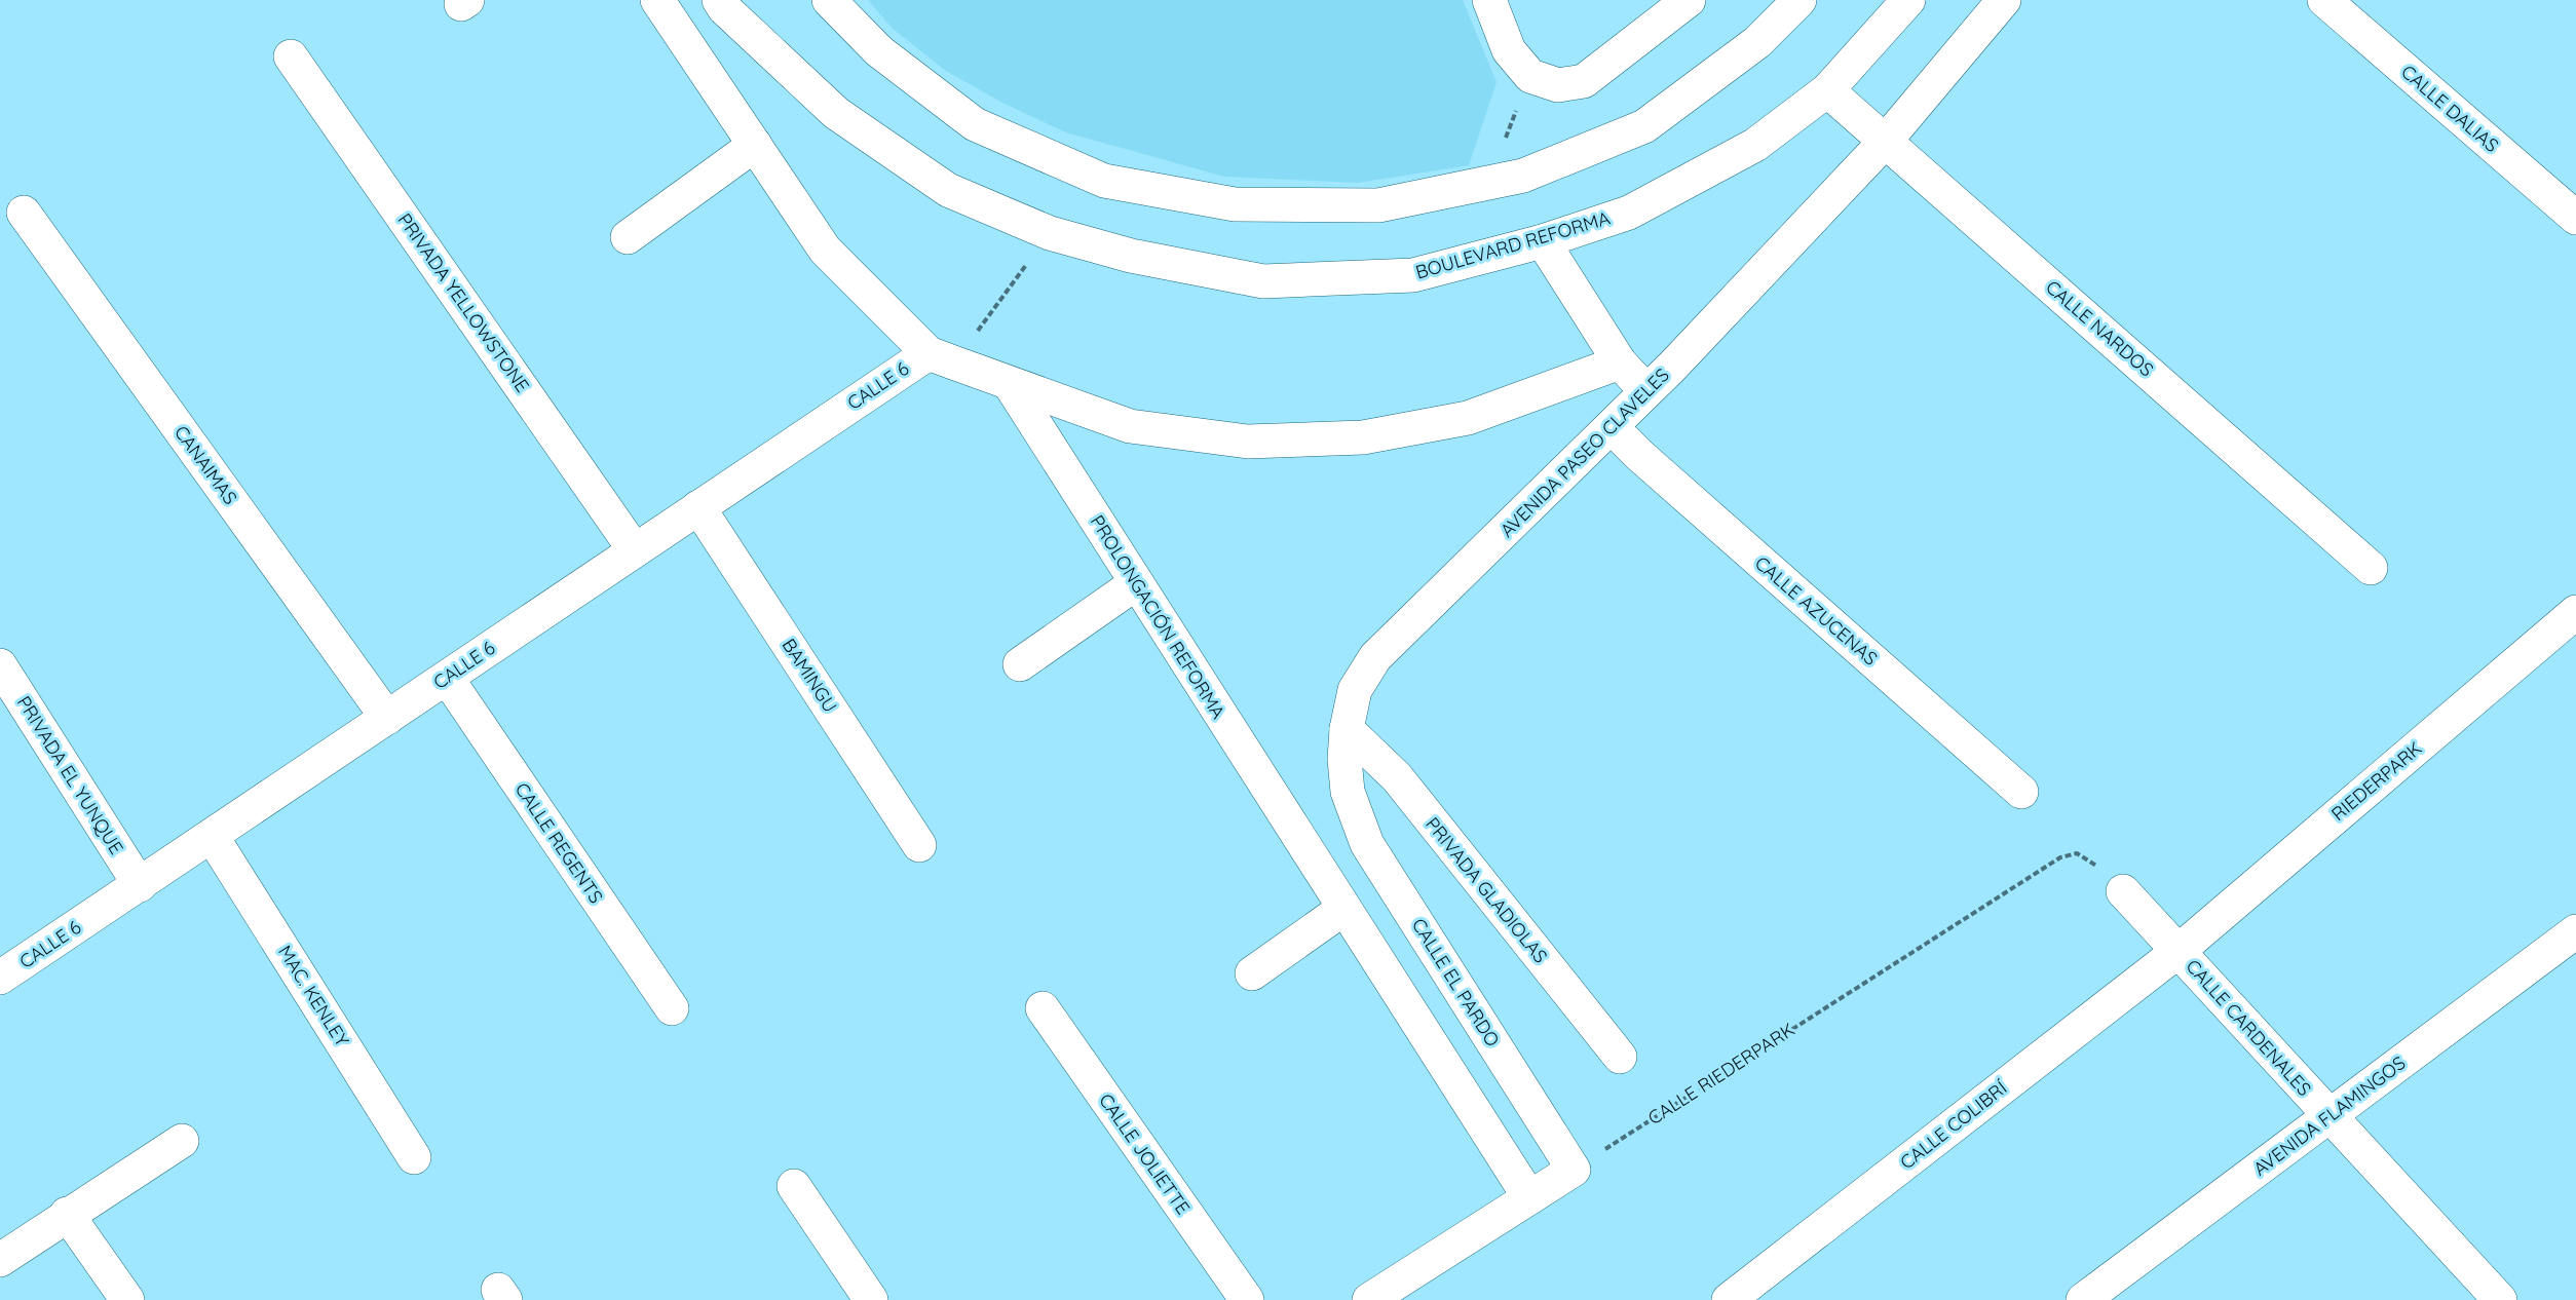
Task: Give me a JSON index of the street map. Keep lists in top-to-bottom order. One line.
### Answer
{"streets":{"street":["CALLE DALIAS","BOULEVARD REFORMA","PRIVADA YELLOWSTONE","CALLE NARDOS","CALLE 6","AVENIDA PASEO CLAVELES","CANAIMAS","CALLE AZUCENAS","PROLONGACIÓN REFORMA","BAMINGU","PRIVADA EL YUNQUE","RIEDERPARK","CALLE REGENTS","PRIVADA GLADIOLAS","CALLE EL PARDO","MAC. KENLEY","CALLE CARDENALES","AVENIDA FLAMINGOS","CALLE COLIBRÍ","CALLE JOLIETTE"],"path":["CALLE RIEDERPARK"]},"crossings":[["BOULEVARD REFORMA","CALLE NARDOS"],["PRIVADA YELLOWSTONE","CALLE 6"],["CALLE NARDOS","AVENIDA PASEO CLAVELES"],["CALLE 6","CANAIMAS"],["CALLE 6","BAMINGU"],["CALLE 6","PRIVADA EL YUNQUE"],["CALLE 6","CALLE REGENTS"],["CALLE 6","MAC. KENLEY"],["AVENIDA PASEO CLAVELES","CALLE AZUCENAS"],["AVENIDA PASEO CLAVELES","PRIVADA GLADIOLAS"],["AVENIDA PASEO CLAVELES","CALLE EL PARDO"],["RIEDERPARK","CALLE CARDENALES"],["RIEDERPARK","CALLE COLIBRÍ"],["CALLE EL PARDO","CALLE RIEDERPARK"],["CALLE CARDENALES","AVENIDA FLAMINGOS"],["CALLE CARDENALES","CALLE COLIBRÍ"]]}
